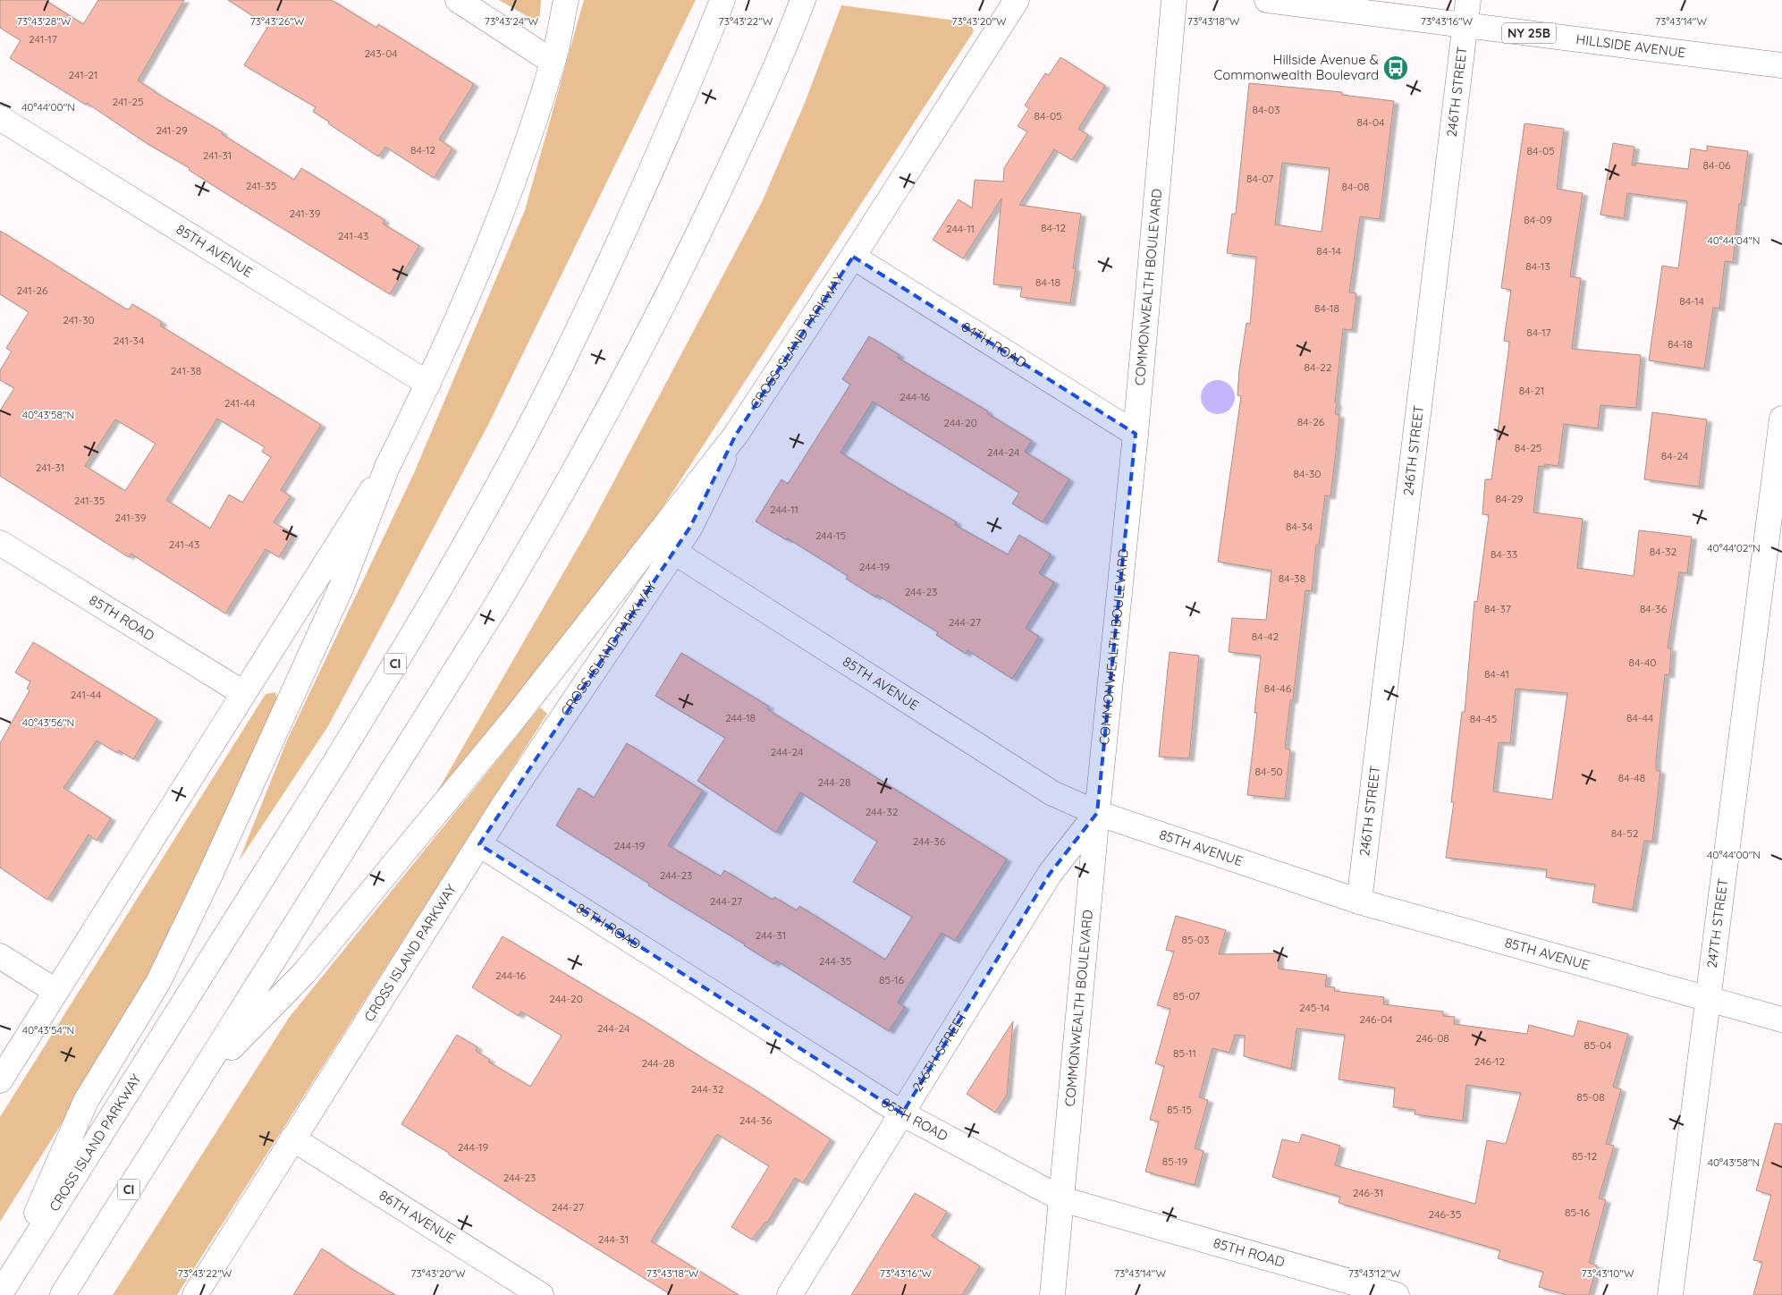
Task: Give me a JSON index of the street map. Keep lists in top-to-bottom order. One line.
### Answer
{"streets":{"main road":["NY 25B","HILLSIDE AVENUE","246TH STREET","85TH AVENUE","COMMONWEALTH BOULEVARD","CROSS ISLAND PARKWAY","84TH ROAD","85TH ROAD","CI","247TH STREET","86TH AVENUE"]},"crossings":[["HILLSIDE AVENUE","246TH STREET"],["246TH STREET","85TH AVENUE"],["246TH STREET","COMMONWEALTH BOULEVARD"],["246TH STREET","85TH ROAD"],["85TH AVENUE","COMMONWEALTH BOULEVARD"],["85TH AVENUE","CROSS ISLAND PARKWAY"],["85TH AVENUE","247TH STREET"],["COMMONWEALTH BOULEVARD","84TH ROAD"],["COMMONWEALTH BOULEVARD","85TH ROAD"],["CROSS ISLAND PARKWAY","84TH ROAD"],["CROSS ISLAND PARKWAY","85TH ROAD"],["CROSS ISLAND PARKWAY","86TH AVENUE"]],"places":{"bus stop":["Hillside Avenue & Commonwealth Boulevard"]},"house_numbers":["241-17","243-04","241-21","241-25","84-03","84-05","84-04","241-29","84-12","84-05","241-31","84-06","84-07","241-35","84-08","241-39","84-09","84-12","244-11","241-43","84-14","84-13","84-18","241-26","84-14","84-18","241-30","84-17","241-34","84-18","84-22","241-38","84-21","244-16","241-44","84-26","244-20","84-25","244-24","84-24","241-31","84-30","84-29","241-35","244-11","241-39","84-34","244-15","241-43","84-32","84-33","244-19","84-38","244-23","84-37","84-36","244-27","84-42","84-40","84-41","84-46","241-44","244-18","84-44","84-45","244-24","84-50","84-48","244-28","244-32","84-52","244-36","244-19","244-23","244-27","244-31","85-03","244-35","244-16","85-16","85-07","244-20","245-14","246-04","244-24","246-08","85-04","85-11","246-12","244-28","244-32","85-08","85-15","244-36","244-19","85-12","85-19","244-23","246-31","244-27","85-16","246-35","244-31"],"coordinates":["73°43'28\"W","73°43'26\"W","73°43'24\"W","73°43'22\"W","73°43'20\"W","73°43'18\"W","73°43'16\"W","73°43'14\"W","40°44'00\"N","40°44'04\"N","40°43'58\"N","40°44'02\"N","40°43'56\"N","40°43'54\"N","73°43'12\"W","73°43'10\"W"]}
